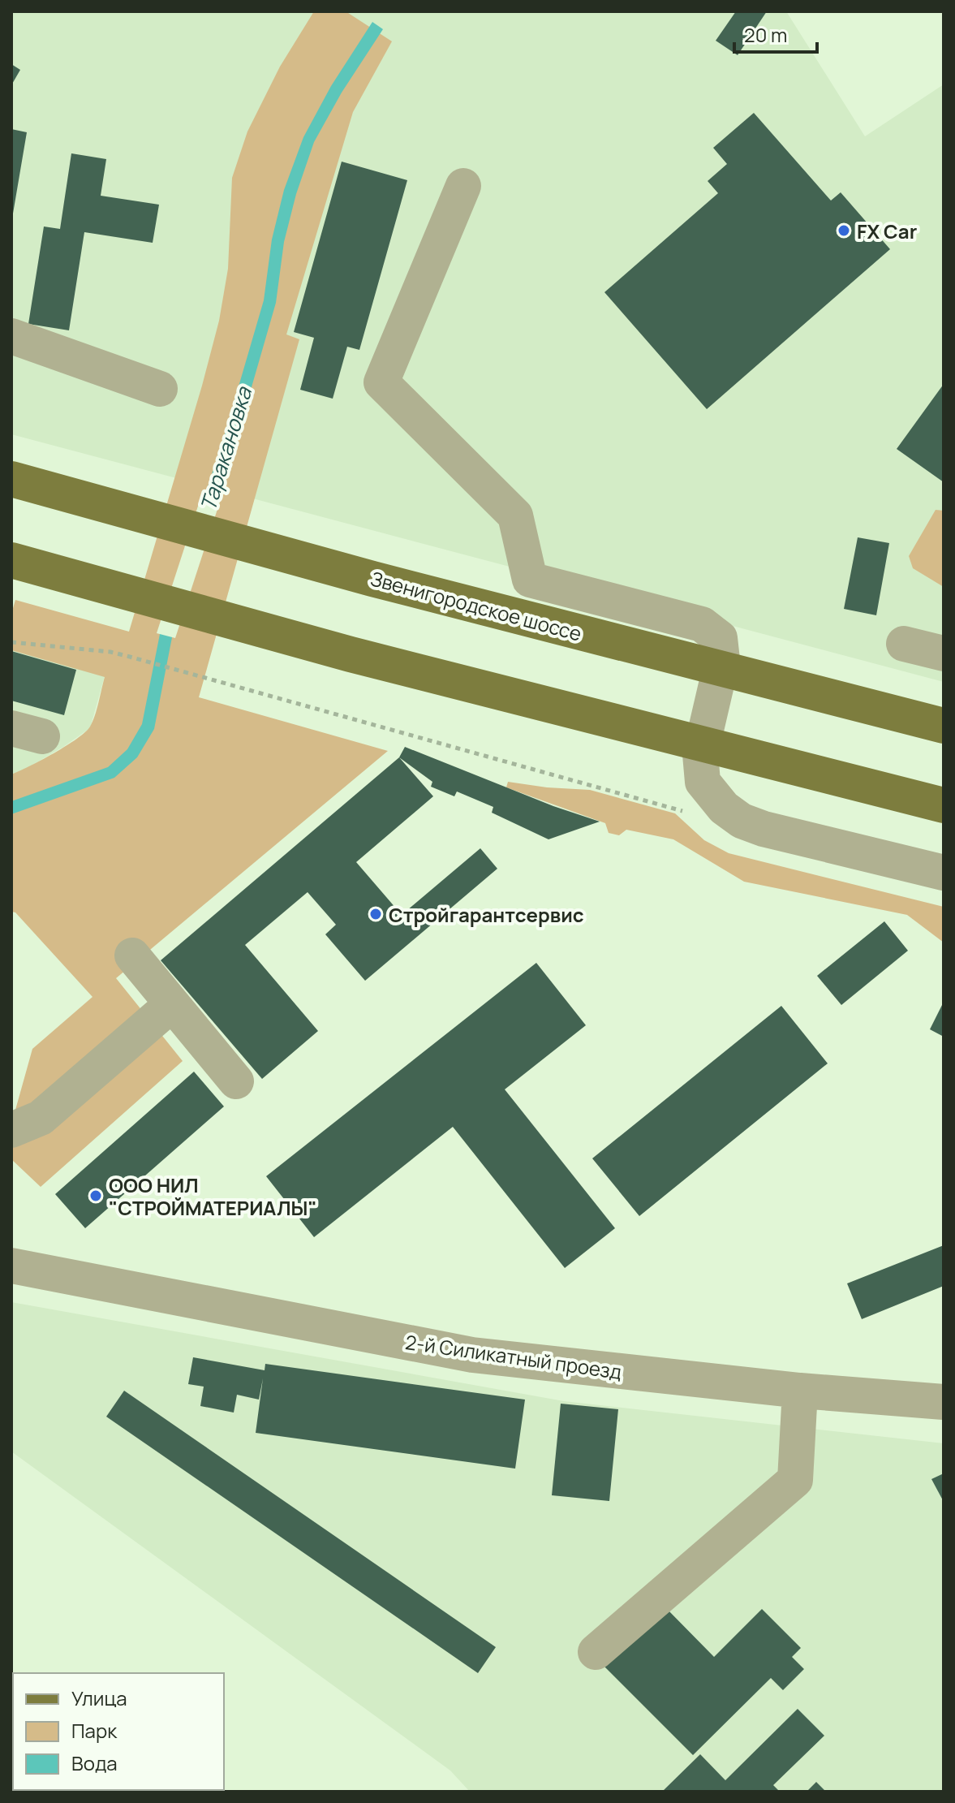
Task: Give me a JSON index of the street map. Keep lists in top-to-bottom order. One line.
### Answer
{"streets":{"main road":["Звенигородское шоссе"],"street":["2-й Силикатный проезд"]},"water":["Таракановка"],"places":["FX Car","Стройгарантсервис","ООО НИЛ \"СТРОЙМАТЕРИАЛЫ\""],"legend":["Улица","Парк","Вода"],"scale_bar":"20 m"}
